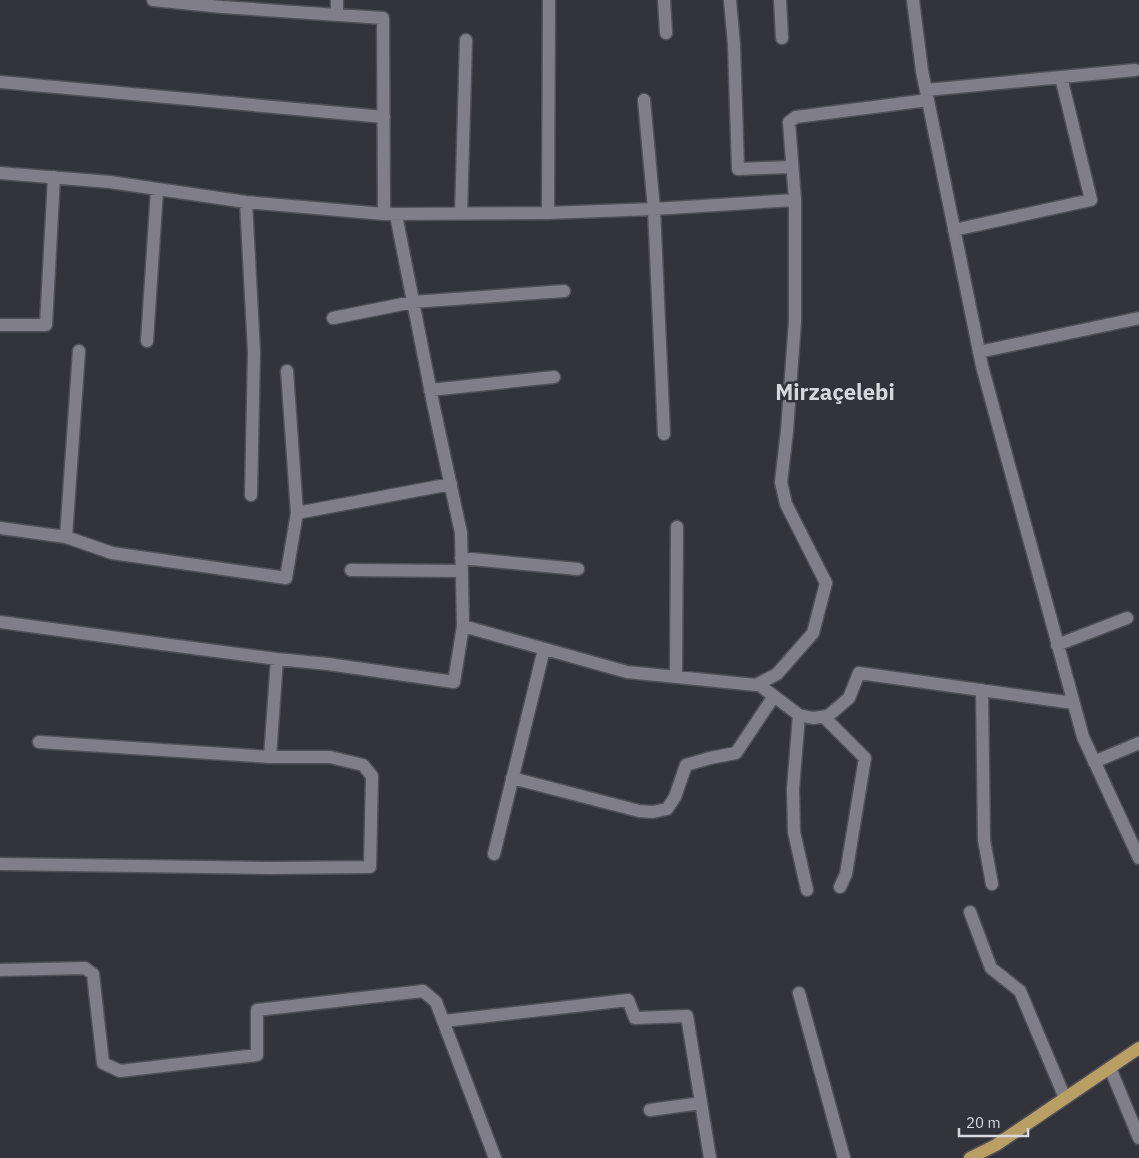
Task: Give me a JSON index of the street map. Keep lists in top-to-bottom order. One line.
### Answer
{"districts":["Mirzaçelebi"],"scale_bar":"20 m"}
